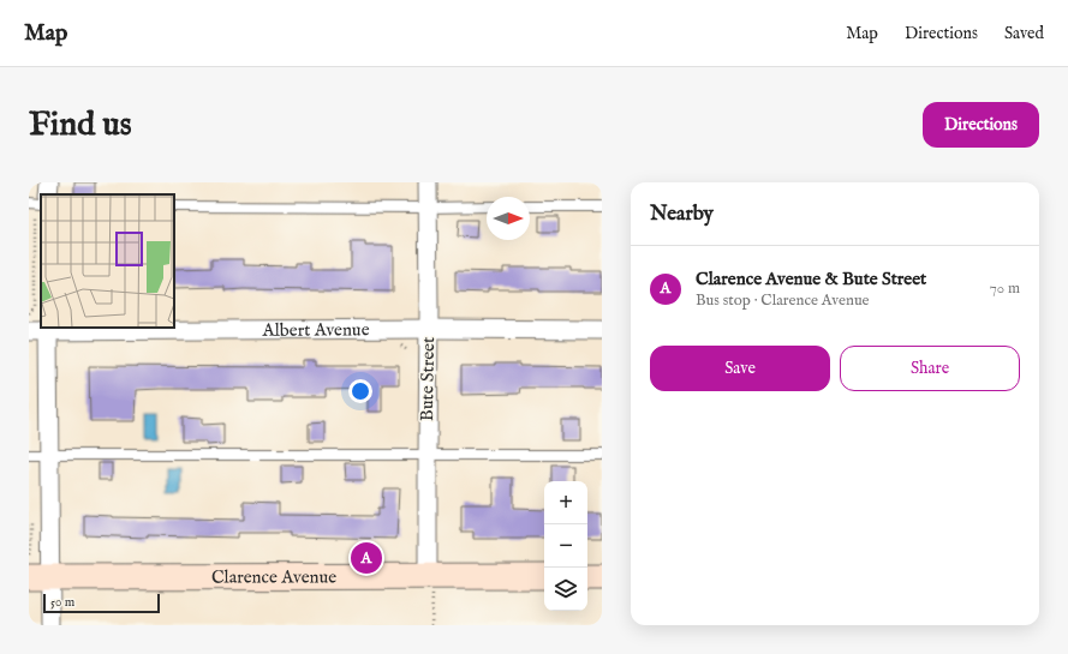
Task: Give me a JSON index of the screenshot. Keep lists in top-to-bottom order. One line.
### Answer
{"streets":{"main road":["Clarence Avenue"],"street":["Albert Avenue","Bute Street"]},"crossings":[["Albert Avenue","Bute Street"],["Bute Street","Clarence Avenue"]],"scale_bar":"50 m","north":"right","page":{"header":"Map","nav":["Map","Directions","Saved"],"buttons":["Directions",["Save","Share"]],"title":"Find us","heading":"Nearby","list":[{"mark":"A","name":"Clarence Avenue & Bute Street","note":"Bus stop · Clarence Avenue","value":"70 m"}],"map_buttons":["+","−"],"pins":"A","scale":"50 m"}}
